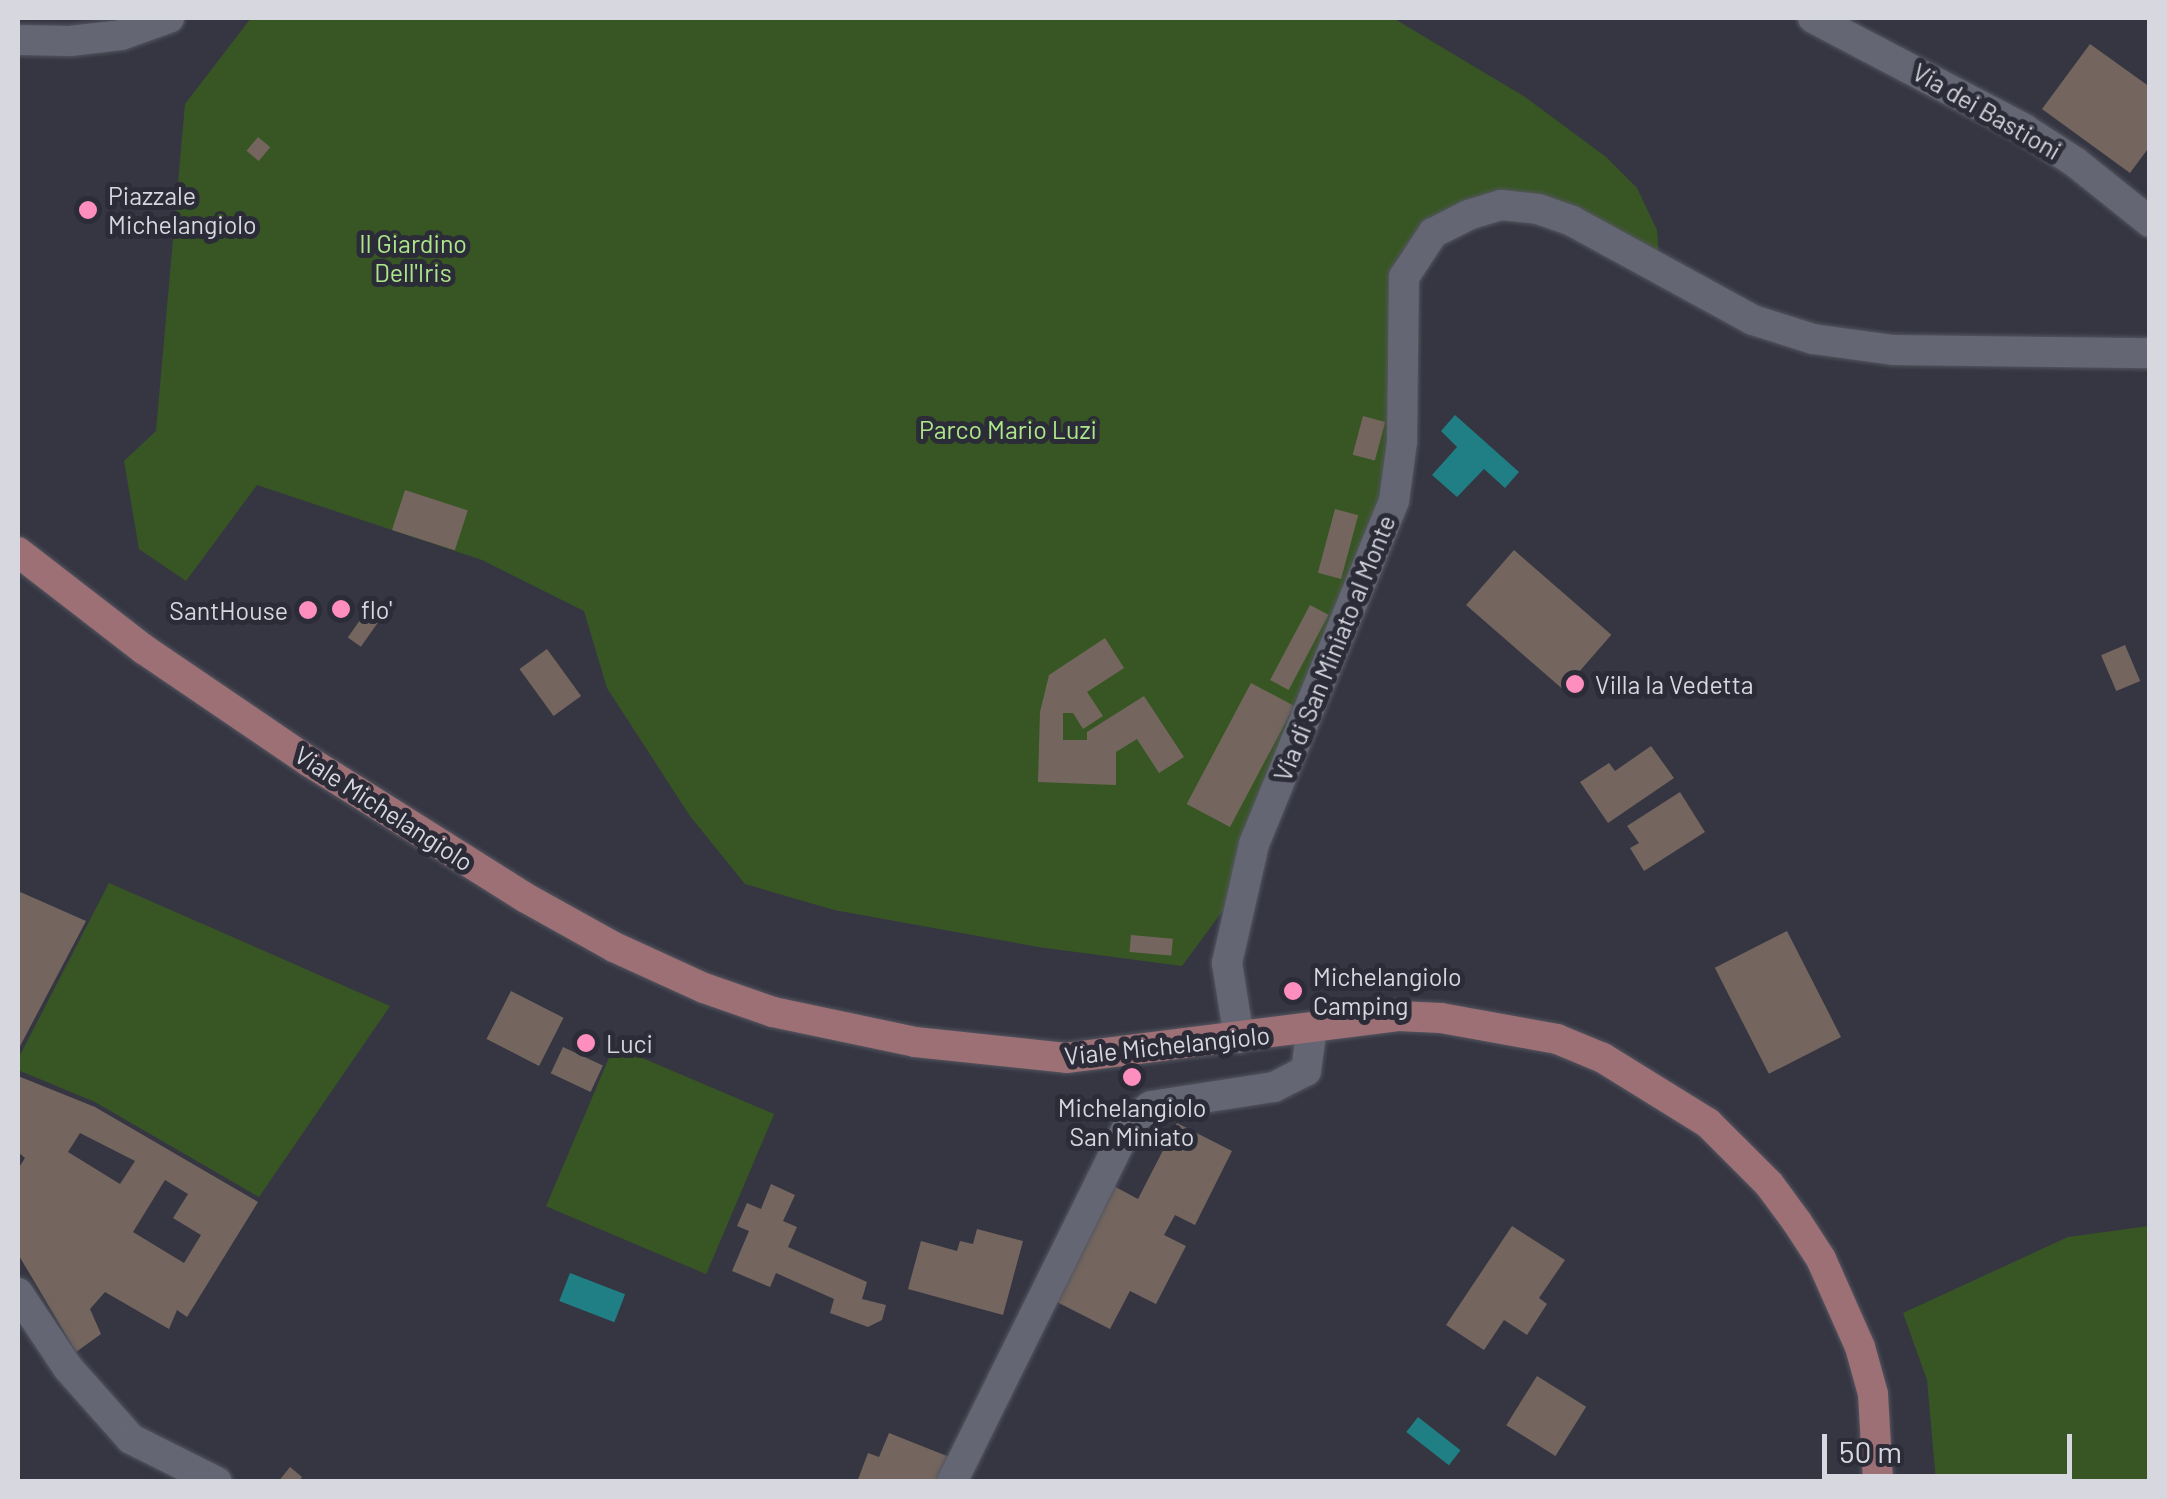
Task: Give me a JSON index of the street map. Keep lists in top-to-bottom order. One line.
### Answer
{"streets":{"main road":["Viale Michelangiolo"],"street":["Via dei Bastioni","Via di San Miniato al Monte"]},"crossings":[["Via di San Miniato al Monte","Viale Michelangiolo"]],"parks":["Il Giardino Dell'Iris","Parco Mario Luzi"],"places":["Piazzale Michelangiolo","flo'","SantHouse","Villa la Vedetta","Michelangiolo Camping","Luci","Michelangiolo San Miniato"],"scale_bar":"50 m"}
